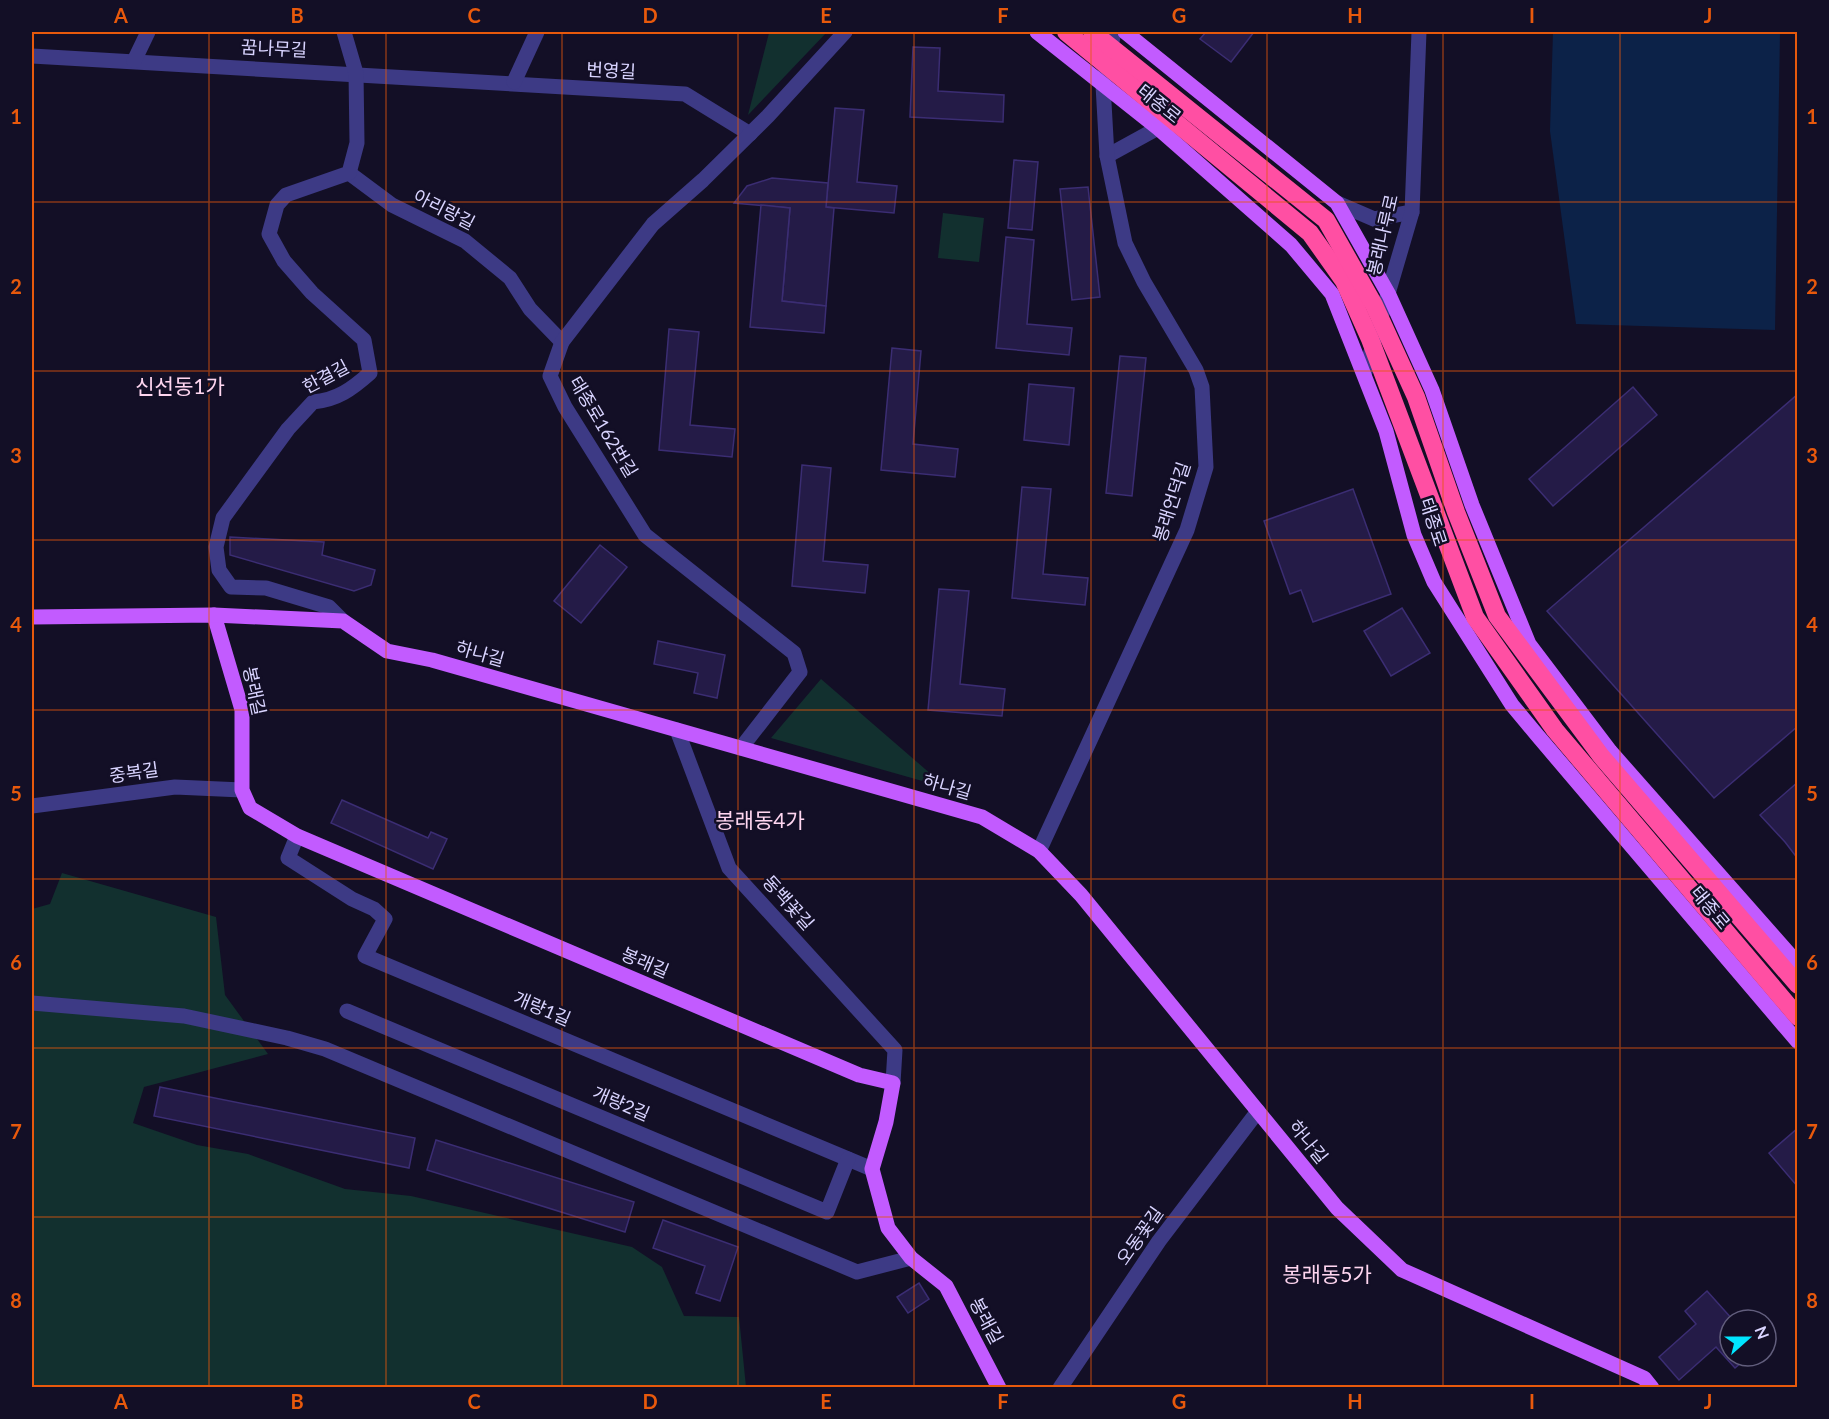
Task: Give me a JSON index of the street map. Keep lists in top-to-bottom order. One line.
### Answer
{"streets":{"main road":["태종로","하나길","봉래길"],"street":["꿈나무길","번영길","아리랑길","봉래나루로","한결길","태종로162번길","봉래언덕길","중복길","동백꽃길","개량1길","개량2길","오동꽃길"]},"crossings":[["꿈나무길","번영길"],["번영길","태종로162번길"],["태종로","봉래나루로"],["태종로","봉래언덕길"],["아리랑길","한결길"],["아리랑길","태종로162번길"],["한결길","하나길"],["태종로162번길","하나길"],["봉래언덕길","하나길"],["하나길","동백꽃길"],["하나길","오동꽃길"],["봉래길","중복길"],["봉래길","동백꽃길"],["봉래길","개량1길"],["개량1길","개량2길"]],"districts":["신선동1가","봉래동4가","봉래동5가"],"north":"right","grid":{"columns":["A","B","C","D","E","F","G","H","I","J"],"rows":["1","2","3","4","5","6","7","8"]}}
